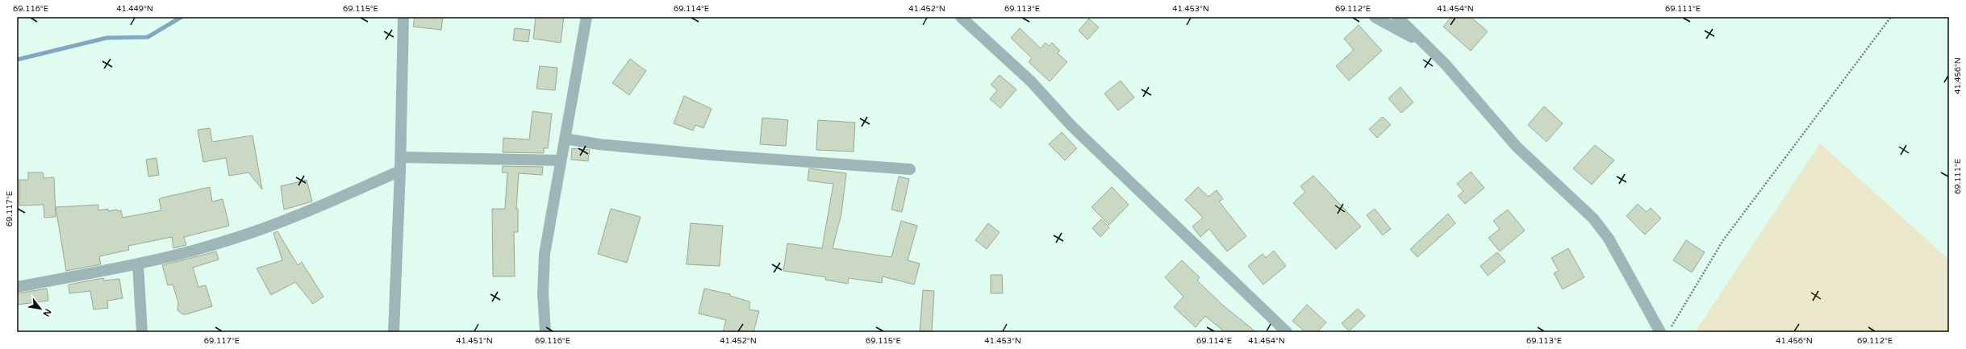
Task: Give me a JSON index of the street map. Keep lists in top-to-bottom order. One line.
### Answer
{"north":"bottom right","coordinates":["69.116°E","41.449°N","69.115°E","69.114°E","41.452°N","69.113°E","41.453°N","69.112°E","41.454°N","69.111°E","41.456°N","69.117°E","41.451°N"]}
